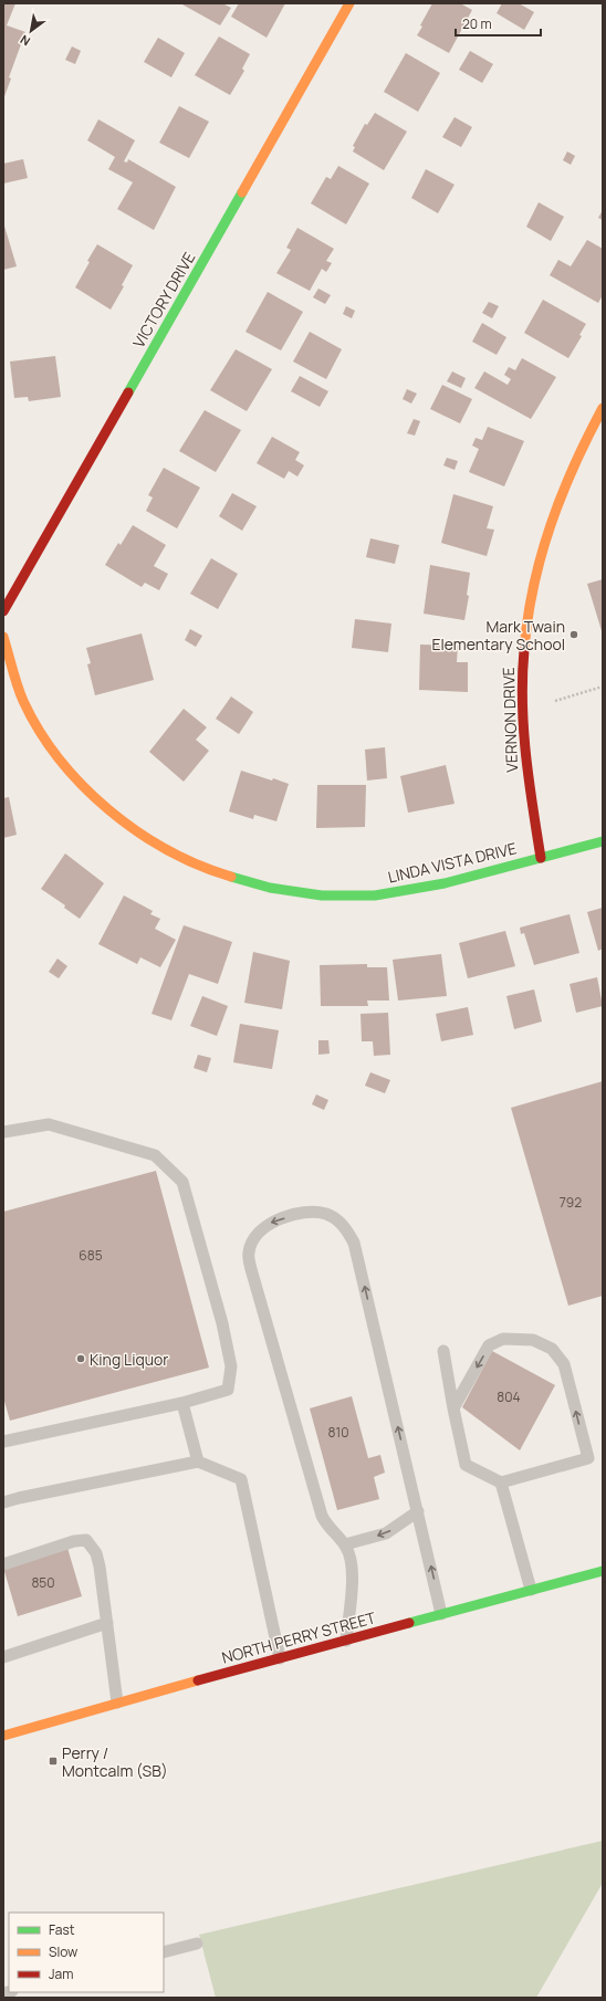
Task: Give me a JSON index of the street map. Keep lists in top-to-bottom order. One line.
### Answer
{"streets":{"street":["VICTORY DRIVE","VERNON DRIVE","LINDA VISTA DRIVE","NORTH PERRY STREET"]},"crossings":[["VERNON DRIVE","LINDA VISTA DRIVE"]],"places":{"other":["Mark Twain Elementary School","King Liquor"],"transit":["Perry / Montcalm (SB)"]},"house_numbers":["792","685","804","810","850"],"legend":["Fast","Slow","Jam"],"scale_bar":"20 m","north":"bottom left"}
